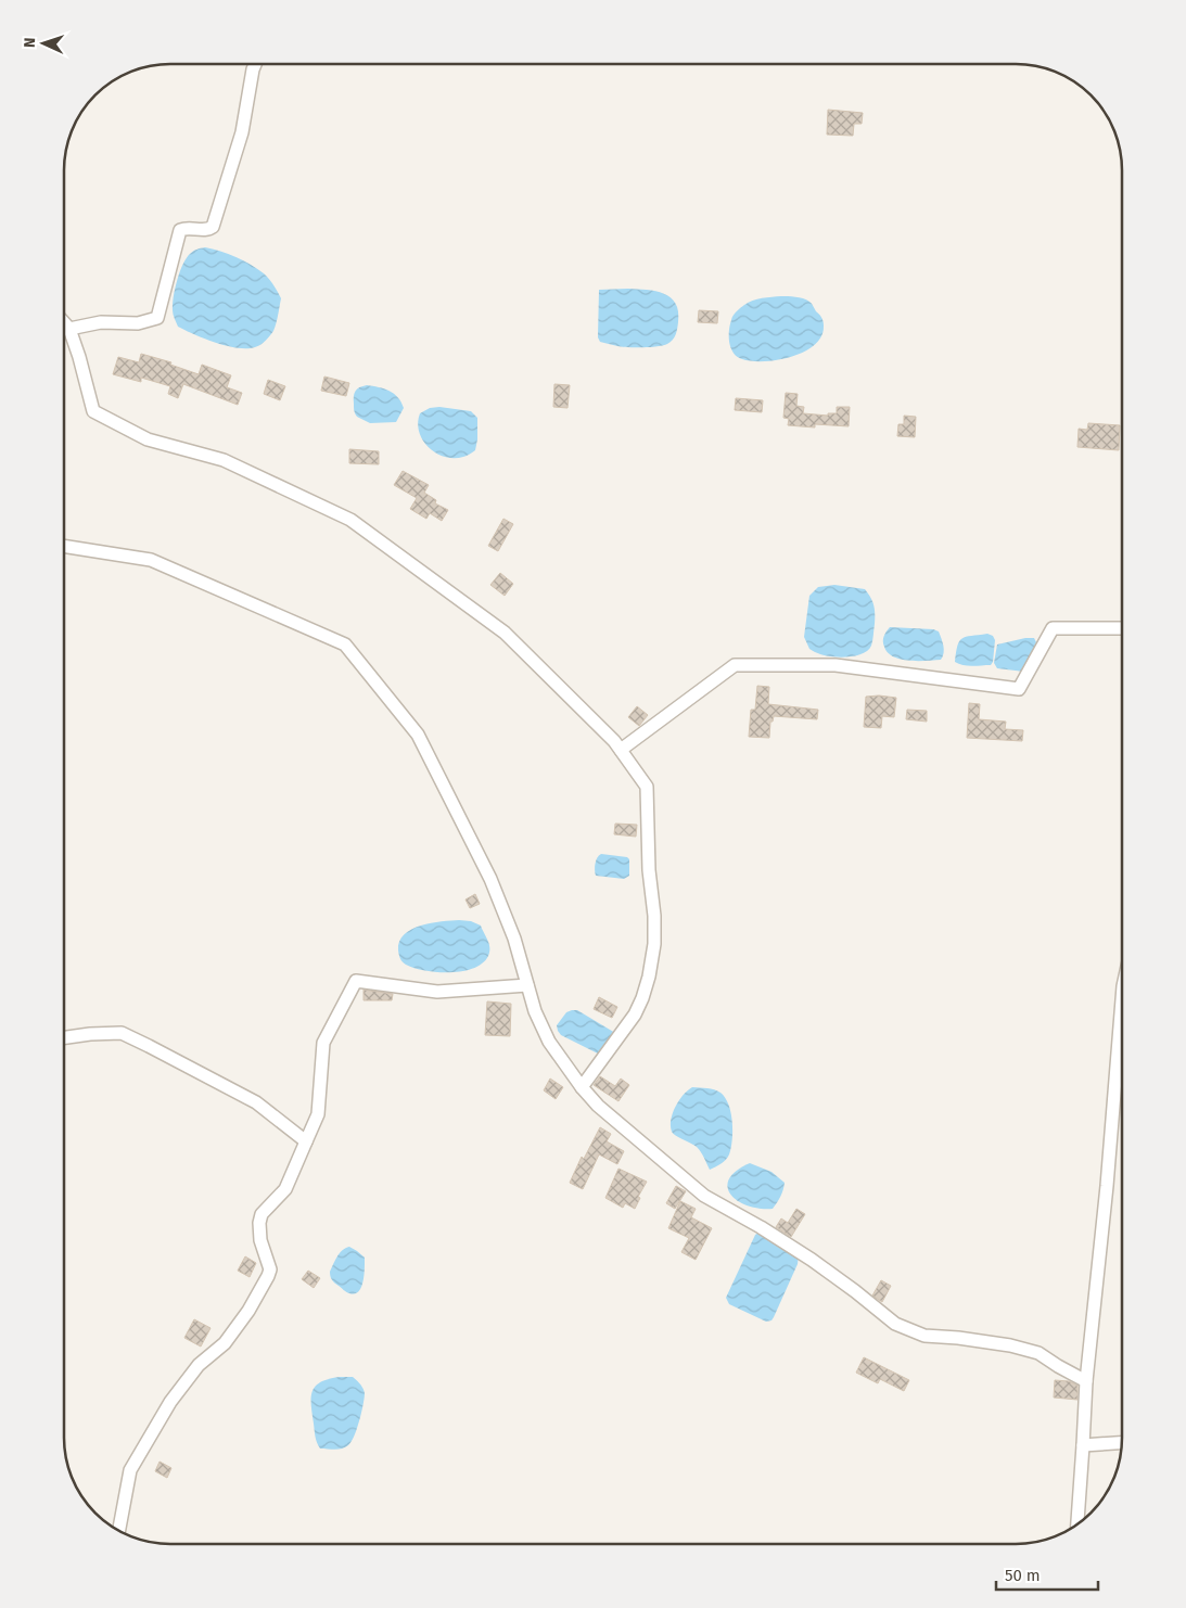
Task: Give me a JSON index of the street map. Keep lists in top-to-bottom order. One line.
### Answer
{"scale_bar":"50 m","north":"left"}
